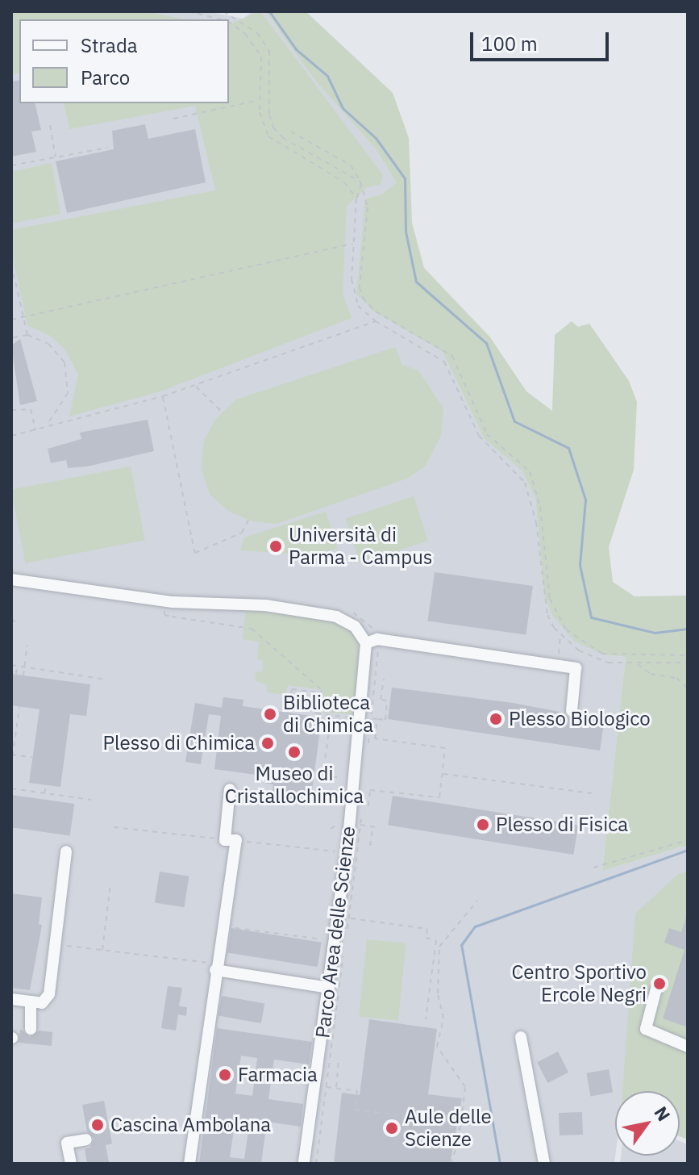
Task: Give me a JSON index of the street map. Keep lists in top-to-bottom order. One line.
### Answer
{"streets":{"street":["Parco Area delle Scienze"]},"places":["Università di Parma - Campus","Biblioteca di Chimica","Plesso Biologico","Plesso di Chimica","Museo di Cristallochimica","Plesso di Fisica","Centro Sportivo Ercole Negri","Farmacia","Cascina Ambolana","Aule delle Scienze"],"legend":["Strada","Parco"],"scale_bar":"100 m","north":"top right"}
